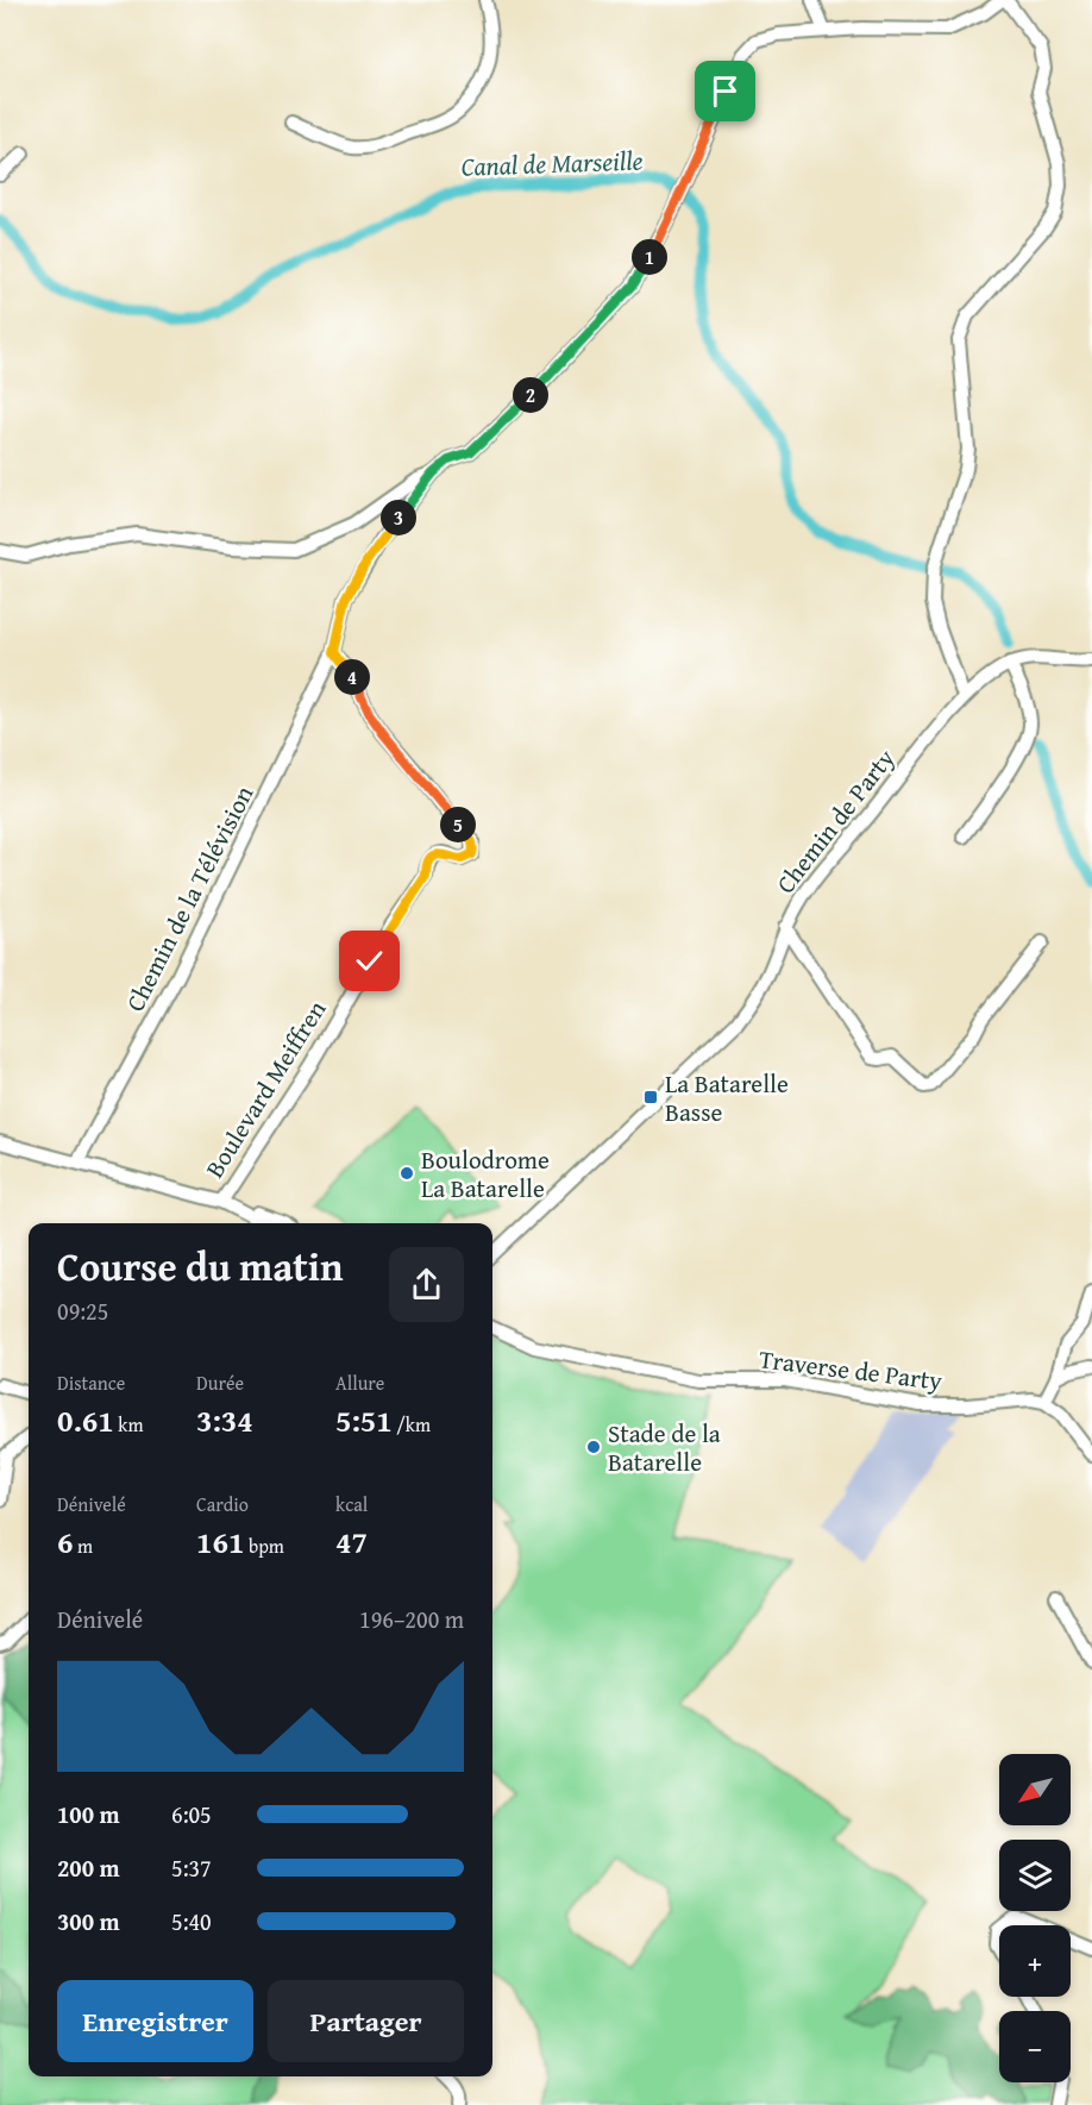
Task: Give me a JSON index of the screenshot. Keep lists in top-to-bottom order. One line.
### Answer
{"streets":{"street":["Chemin de Party","Chemin de la Télévision","Boulevard Meiffren","Traverse de Party"]},"crossings":[["Chemin de la Télévision","Boulevard Meiffren"]],"water":["Canal de Marseille"],"places":{"transit":["La Batarelle Basse"],"other":["Boulodrome La Batarelle","Stade de la Batarelle"]},"north":"bottom left","page":{"pins":["1","2","3","4","5"],"heading":["Course du matin","09:25"],"stats":[["Distance","0.61 km"],["Durée","3:34"],["Allure","5:51 /km"],["Dénivelé","6 m"],["Cardio","161 bpm"],["kcal","47"]],"chart":["Dénivelé","196–200 m"],"map_buttons":["+","−"],"list":[{"name":"100 m","note":"6:05"},{"name":"200 m","note":"5:37"},{"name":"300 m","note":"5:40"}],"buttons":["Enregistrer","Partager"]}}
